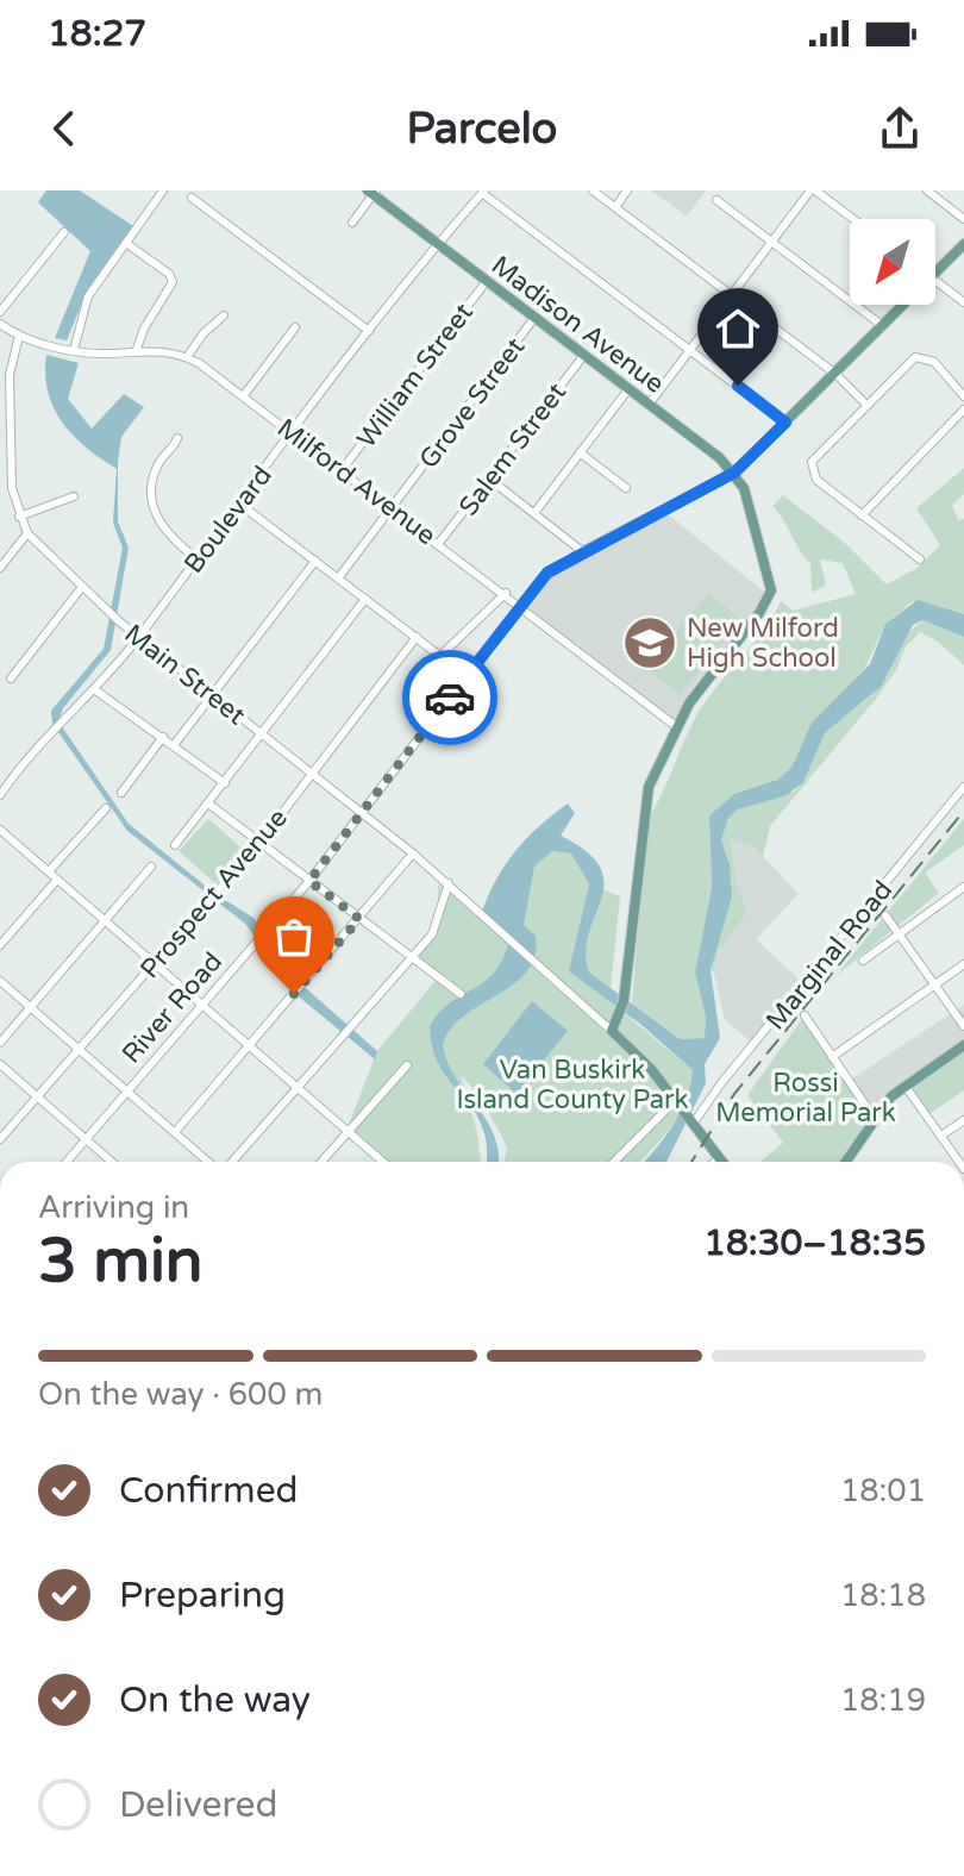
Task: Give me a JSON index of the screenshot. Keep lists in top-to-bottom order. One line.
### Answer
{"streets":{"main road":["Madison Avenue","River Road"],"street":["William Street","Grove Street","Salem Street","Milford Avenue","Boulevard","Main Street","Prospect Avenue","Marginal Road"]},"crossings":[["Madison Avenue","William Street"],["Madison Avenue","Grove Street"],["Madison Avenue","Salem Street"],["Madison Avenue","Boulevard"],["Madison Avenue","River Road"],["William Street","Milford Avenue"],["Grove Street","Milford Avenue"],["Salem Street","Milford Avenue"],["Milford Avenue","Boulevard"],["Milford Avenue","Main Street"],["Milford Avenue","River Road"],["Boulevard","Main Street"],["Main Street","Prospect Avenue"],["Main Street","River Road"]],"parks":["Van Buskirk Island County Park","Rossi Memorial Park"],"places":{"school or university":["New Milford High School"]},"north":"bottom left","page":{"status":"18:27","header":"Parcelo","heading":["3 min","Arriving in","18:30–18:35"],"bar":"On the way · 600 m","list":[["Confirmed","18:01"],["Preparing","18:18"],["On the way","18:19"],"Delivered"]}}
